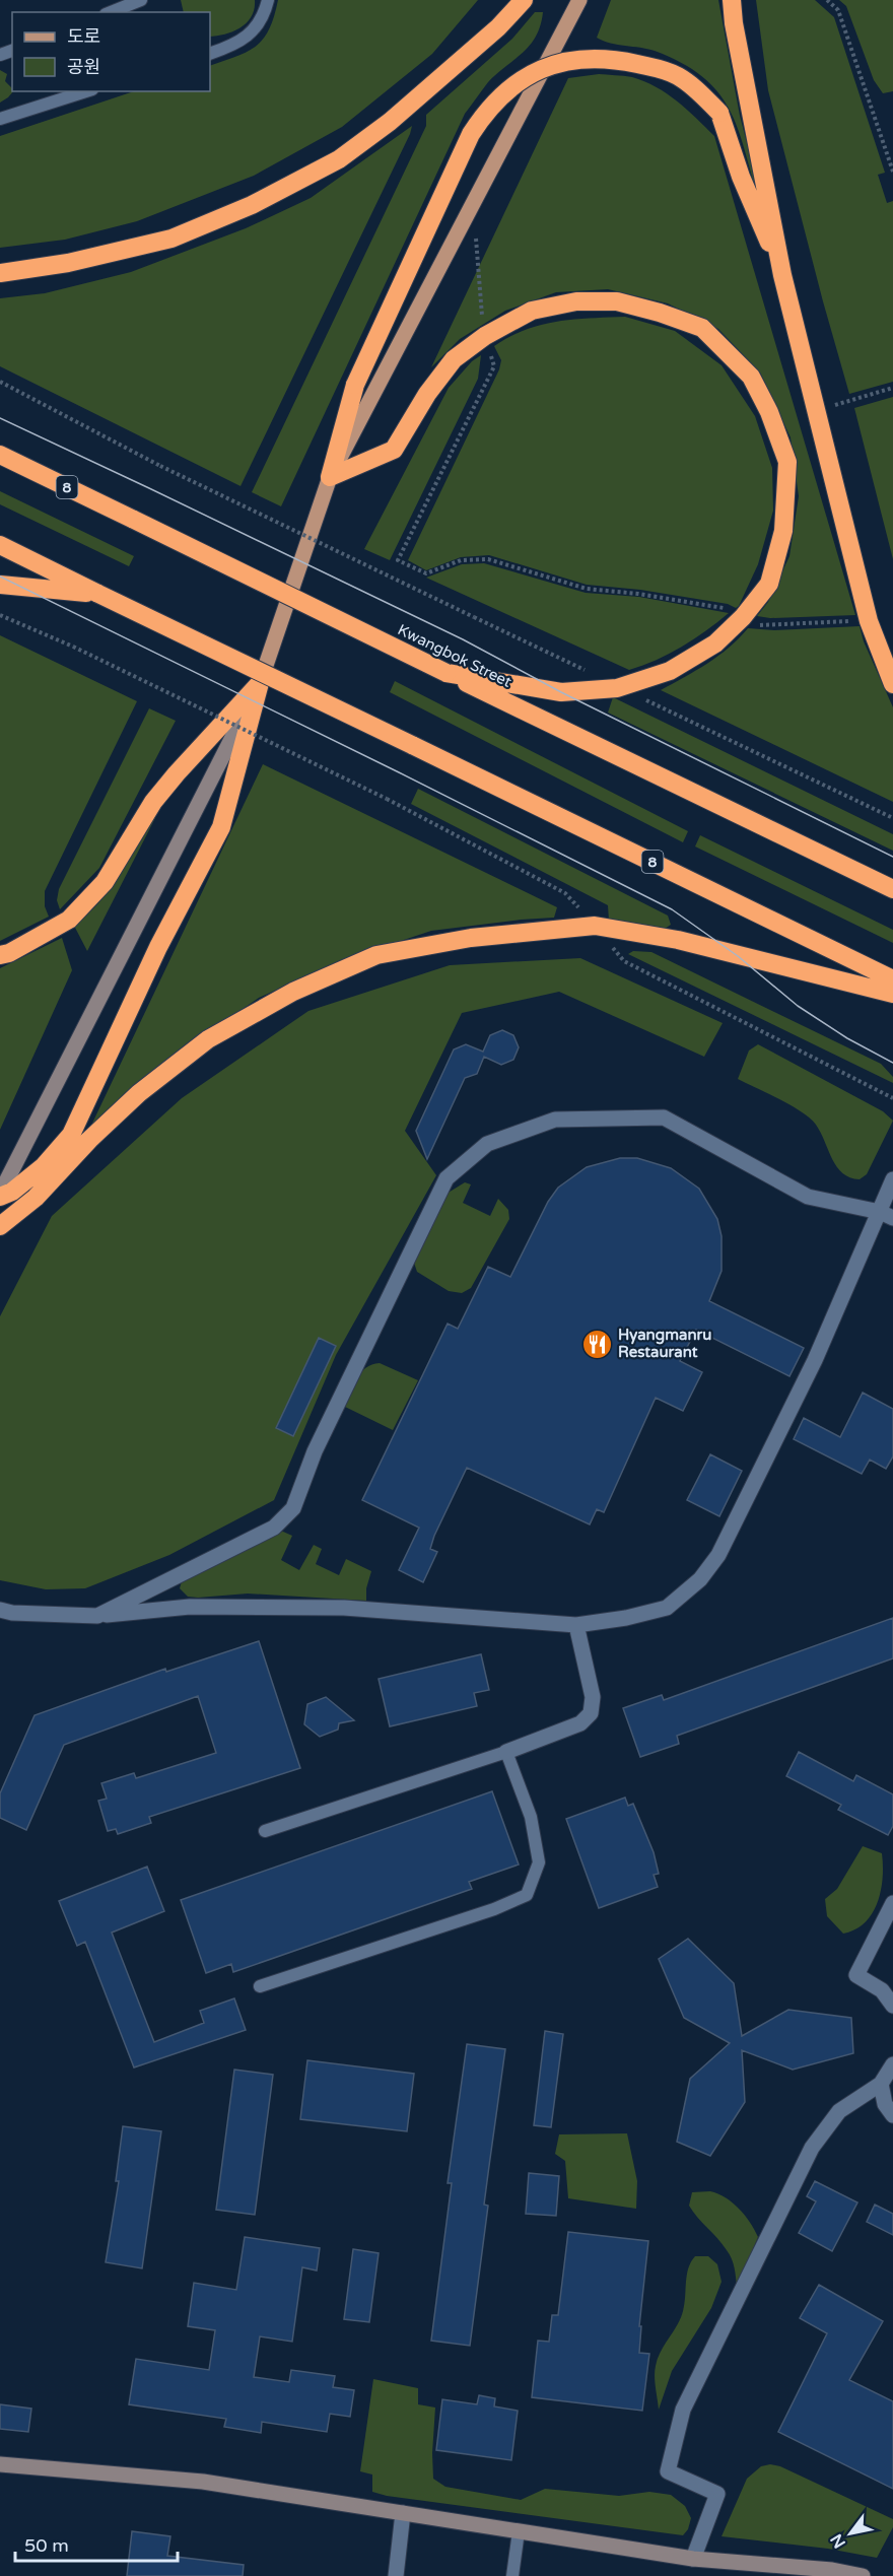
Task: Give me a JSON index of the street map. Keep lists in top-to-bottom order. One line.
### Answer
{"streets":{"highway":["8","Kwangbok Street"]},"places":{"restaurant":["Hyangmanru Restaurant"]},"legend":["도로","공원"],"scale_bar":"50 m","north":"bottom left"}
